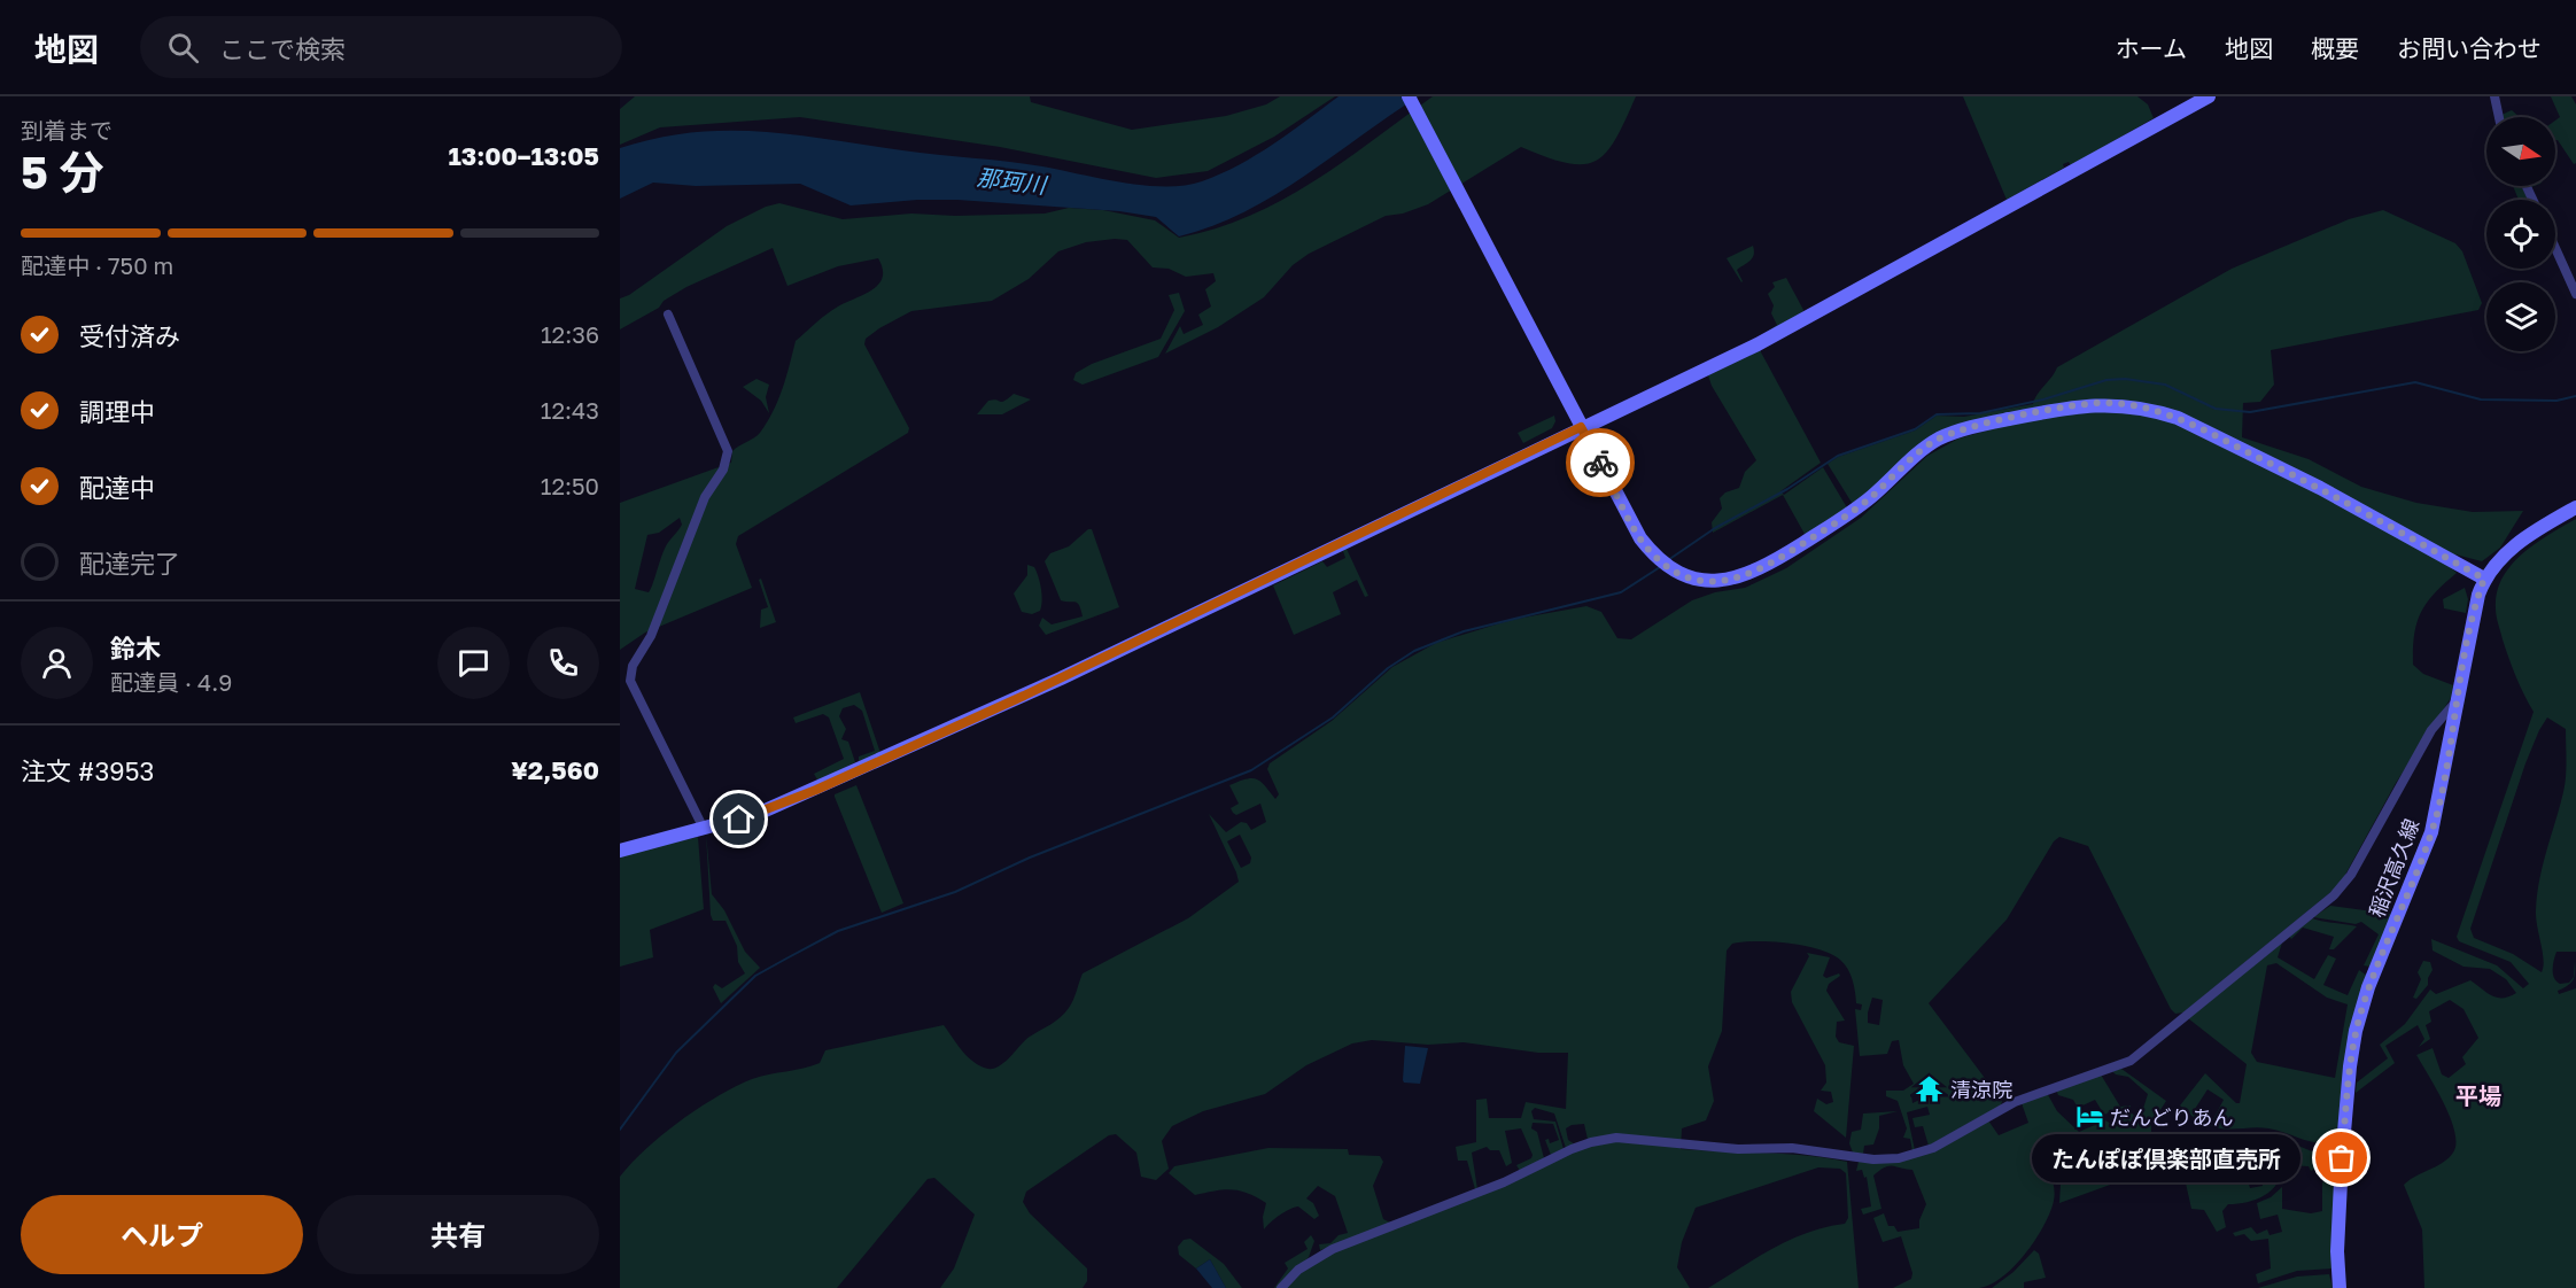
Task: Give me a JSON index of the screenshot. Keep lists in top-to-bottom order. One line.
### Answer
{"streets":{"street":["稲沢高久線"]},"districts":["平場"],"water":["那珂川"],"places":{"temple":["清涼院"],"hotel":["だんどりあん"],"other":["たんぽぽ倶楽部直売所"]},"north":"right","page":{"header":"地図","search":"ここで検索","nav":["ホーム","地図","概要","お問い合わせ"],"heading":["5 分","到着まで","13:00–13:05"],"panel":["鈴木","配達員 · 4.9","注文 #3953","¥2,560"],"bar":"配達中 · 750 m","list":[["受付済み","12:36"],["調理中","12:43"],["配達中","12:50"],"配達完了"],"bubble":"たんぽぽ倶楽部直売所","buttons":["ヘルプ","共有"]}}
